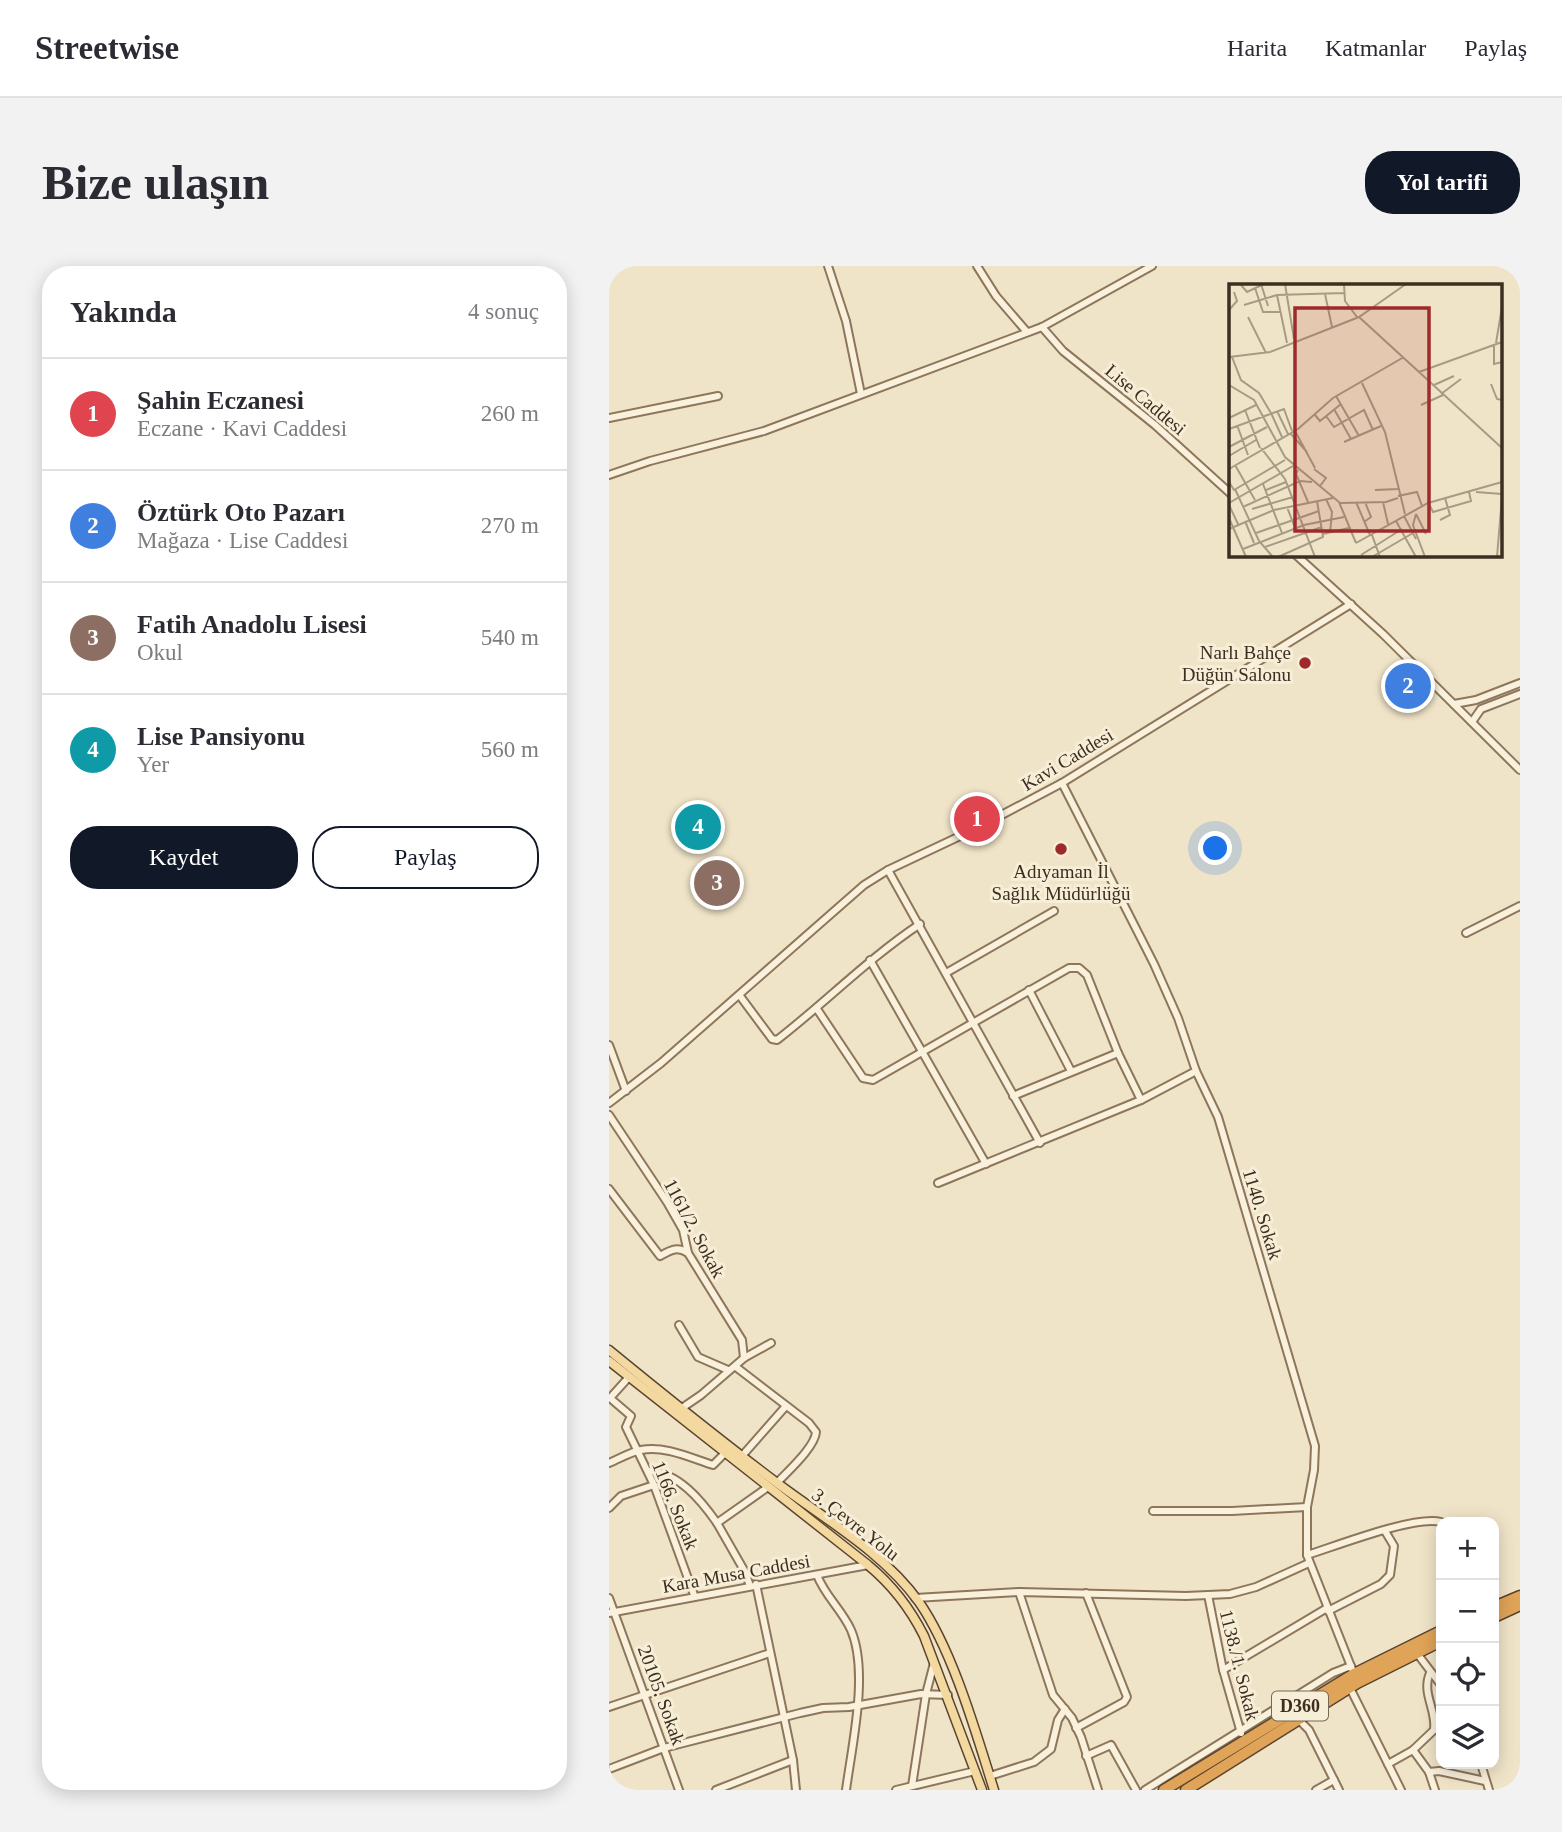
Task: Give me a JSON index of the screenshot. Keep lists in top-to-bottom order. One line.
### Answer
{"streets":{"highway":["D360"],"main road":["3. Çevre Yolu"],"street":["Lise Caddesi","Kavi Caddesi","1140. Sokak","1161/2. Sokak","1166. Sokak","Kara Musa Caddesi","1138./1. Sokak","20105. Sokak"]},"crossings":[["Kavi Caddesi","1140. Sokak"],["1140. Sokak","D360"],["1166. Sokak","3. Çevre Yolu"],["1166. Sokak","Kara Musa Caddesi"],["3. Çevre Yolu","Kara Musa Caddesi"],["Kara Musa Caddesi","20105. Sokak"],["1138./1. Sokak","D360"]],"places":["Narlı Bahçe Düğün Salonu","Adıyaman İl Sağlık Müdürlüğü"],"page":{"header":"Streetwise","nav":["Harita","Katmanlar","Paylaş"],"buttons":["Yol tarifi",["Kaydet","Paylaş"]],"title":"Bize ulaşın","heading":["Yakında","4 sonuç"],"list":[{"mark":"1","name":"Şahin Eczanesi","note":"Eczane · Kavi Caddesi","value":"260 m"},{"mark":"2","name":"Öztürk Oto Pazarı","note":"Mağaza · Lise Caddesi","value":"270 m"},{"mark":"3","name":"Fatih Anadolu Lisesi","note":"Okul","value":"540 m"},{"mark":"4","name":"Lise Pansiyonu","note":"Yer","value":"560 m"}],"pins":["2","1","4","3"],"map_buttons":["+","−"]}}
